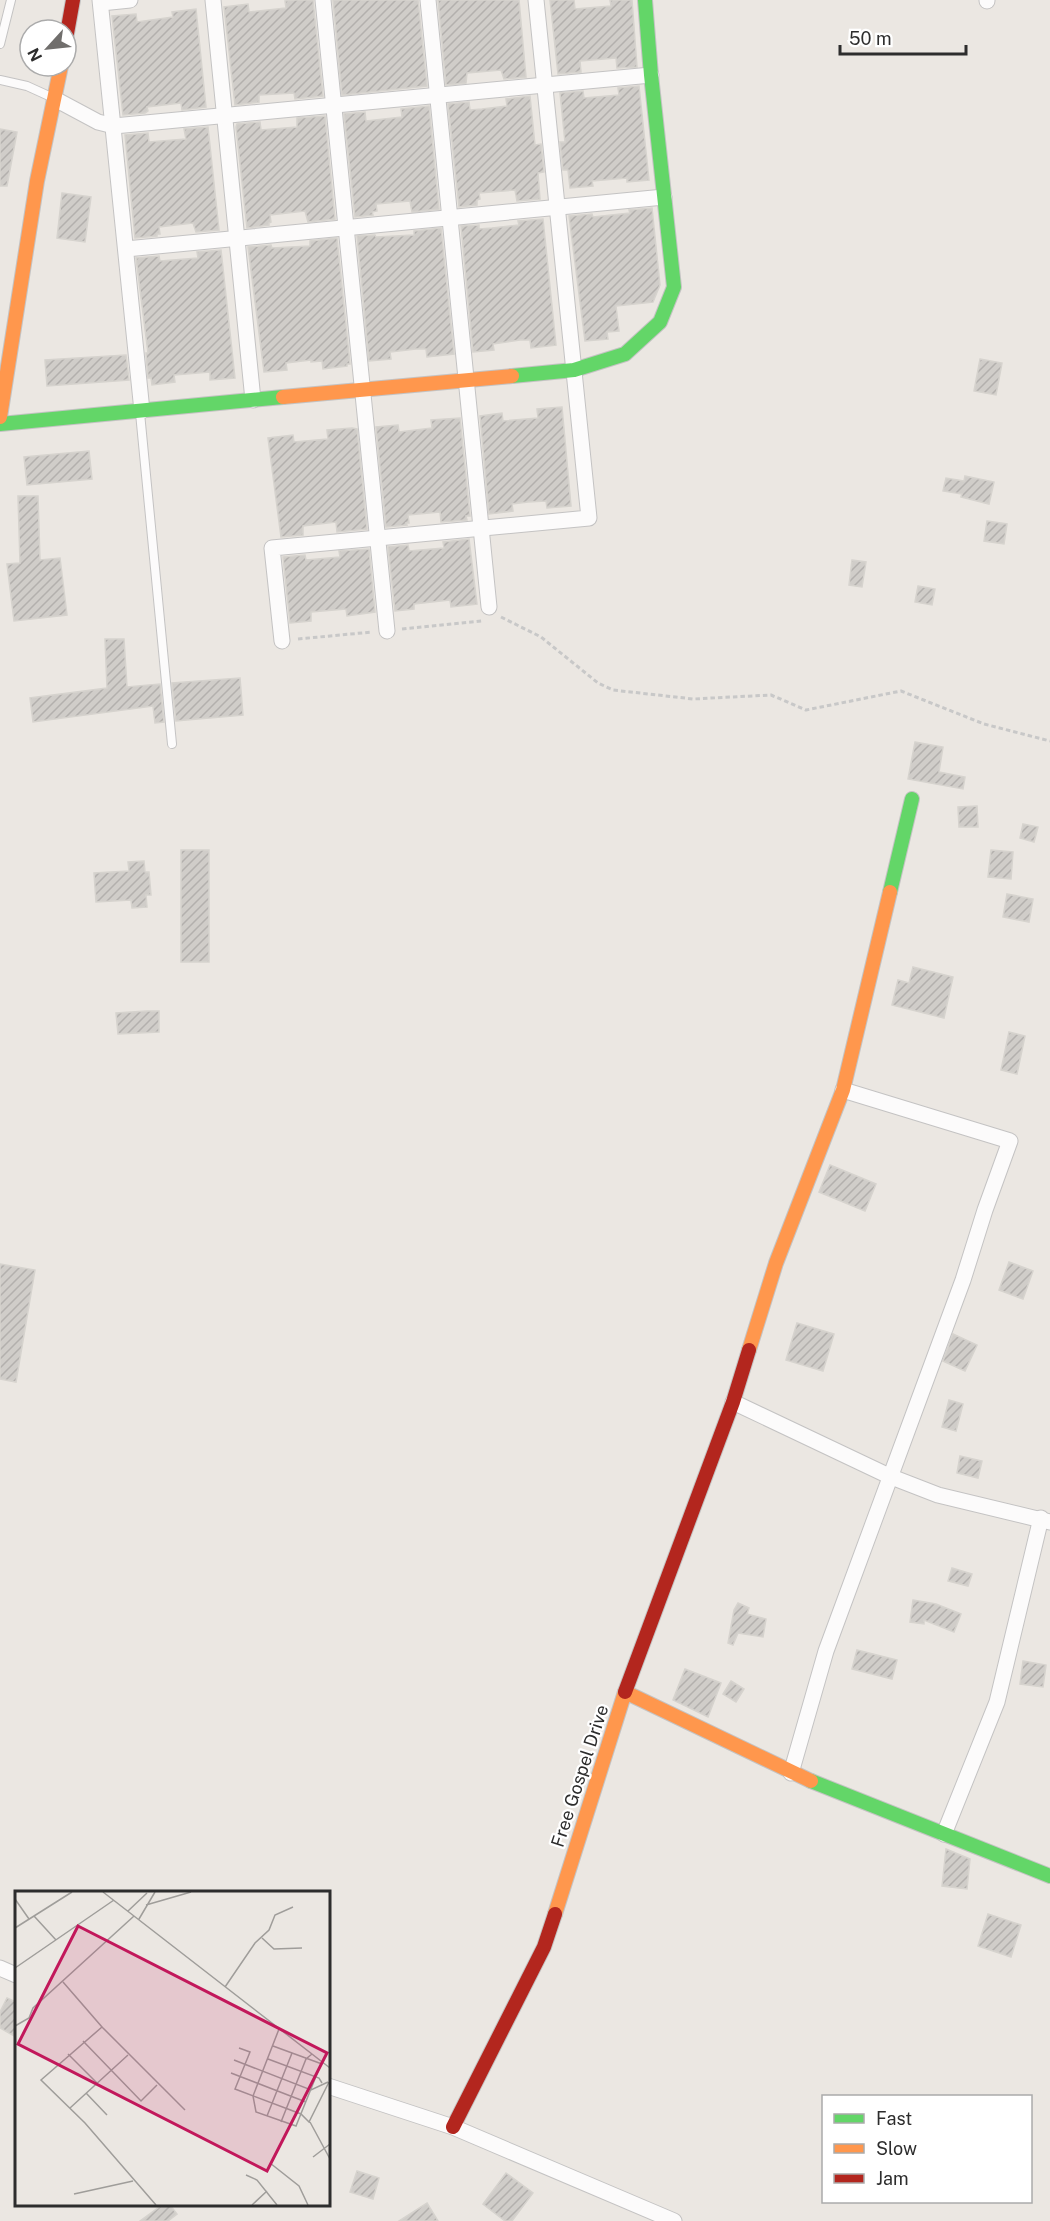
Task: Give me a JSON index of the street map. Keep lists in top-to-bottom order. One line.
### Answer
{"streets":{"street":["Free Gospel Drive"]},"legend":["Fast","Slow","Jam"],"scale_bar":"50 m","north":"bottom left"}
